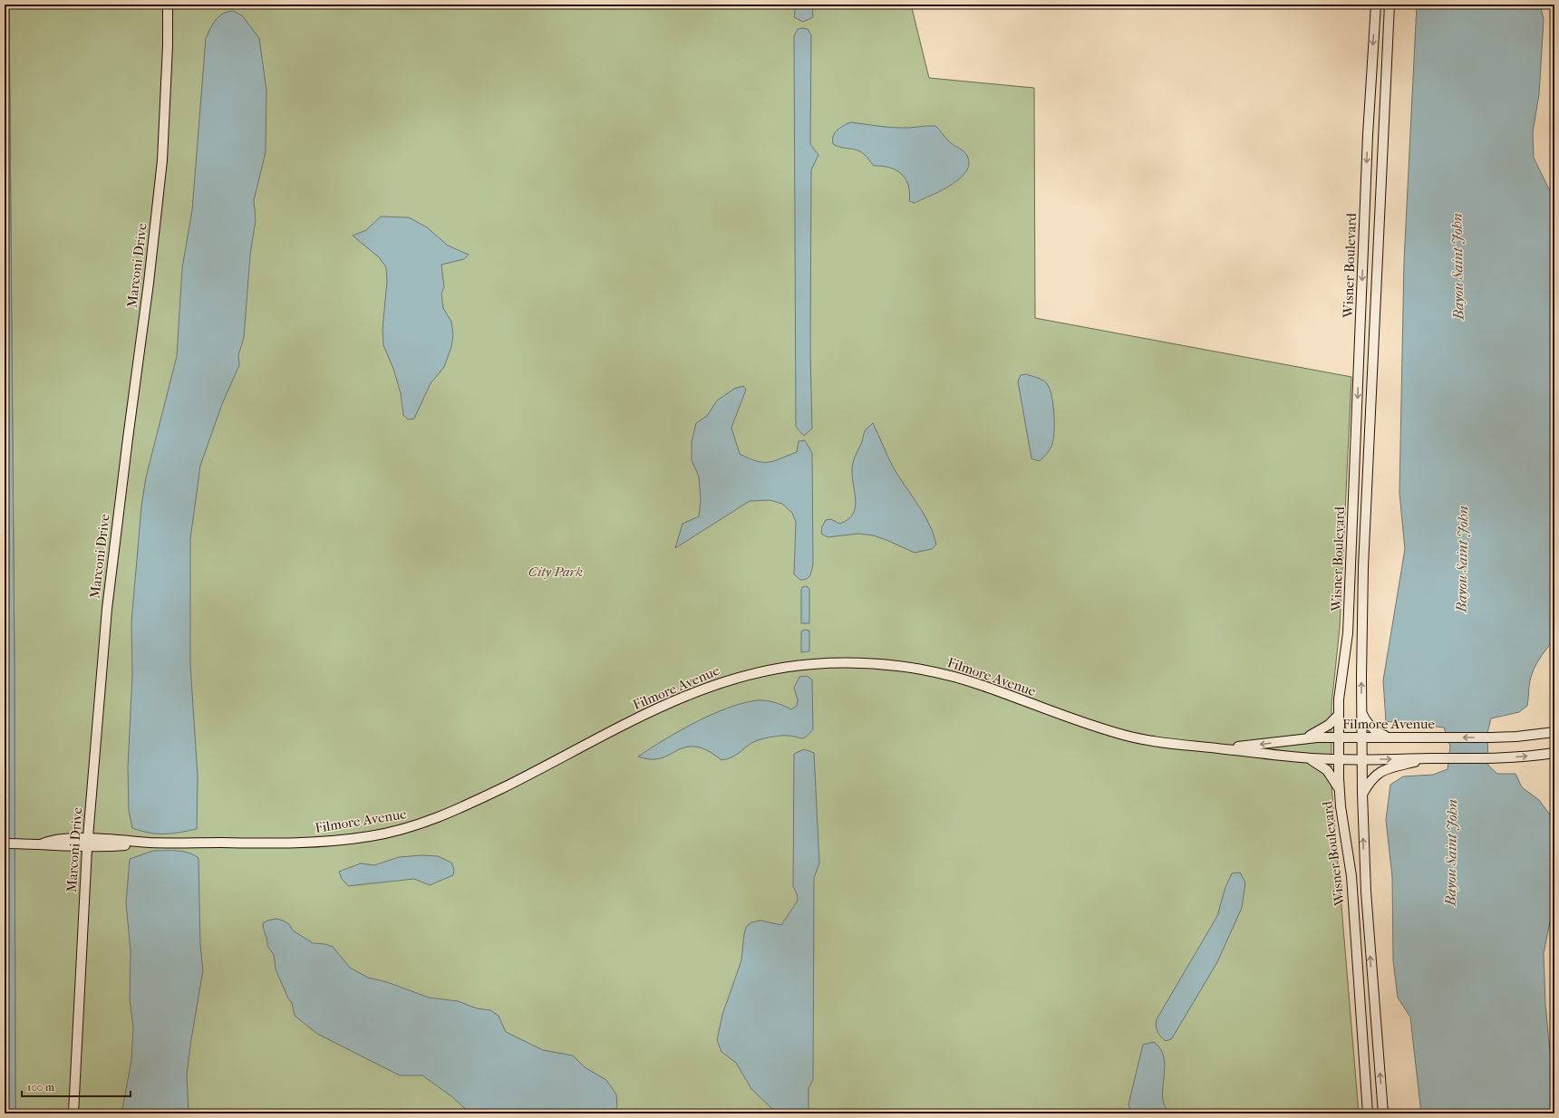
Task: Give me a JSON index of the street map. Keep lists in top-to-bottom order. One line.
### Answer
{"streets":{"street":["Marconi Drive","Wisner Boulevard","Filmore Avenue"]},"crossings":[["Marconi Drive","Filmore Avenue"],["Wisner Boulevard","Filmore Avenue"]],"water":["Bayou Saint John"],"parks":["City Park"],"scale_bar":"100 m"}
